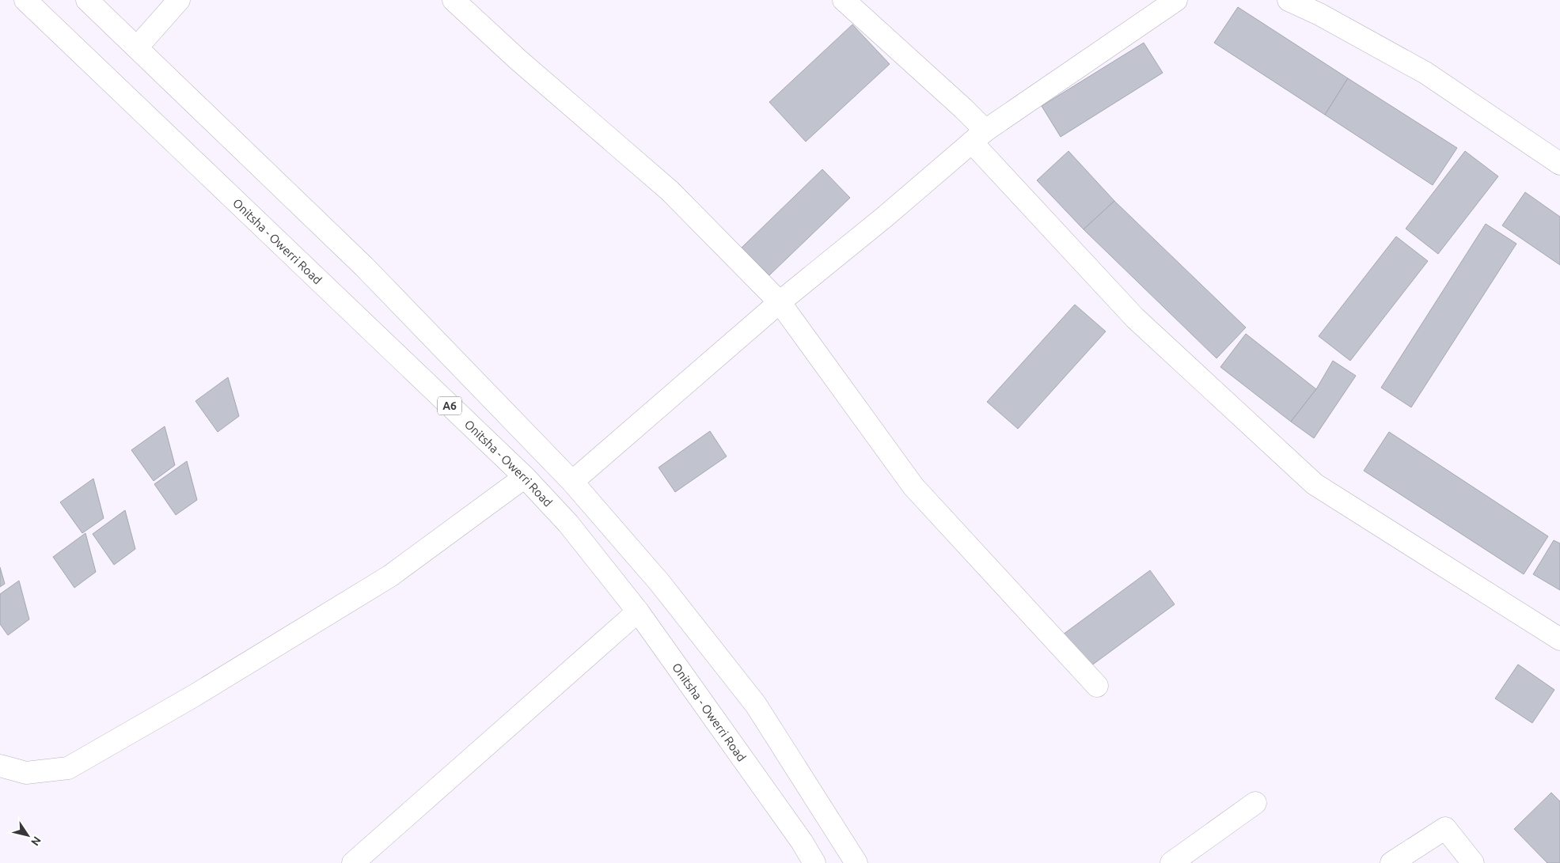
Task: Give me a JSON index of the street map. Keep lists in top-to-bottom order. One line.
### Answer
{"streets":{"main road":["Onitsha - Owerri Road","A6"]},"north":"bottom right"}
